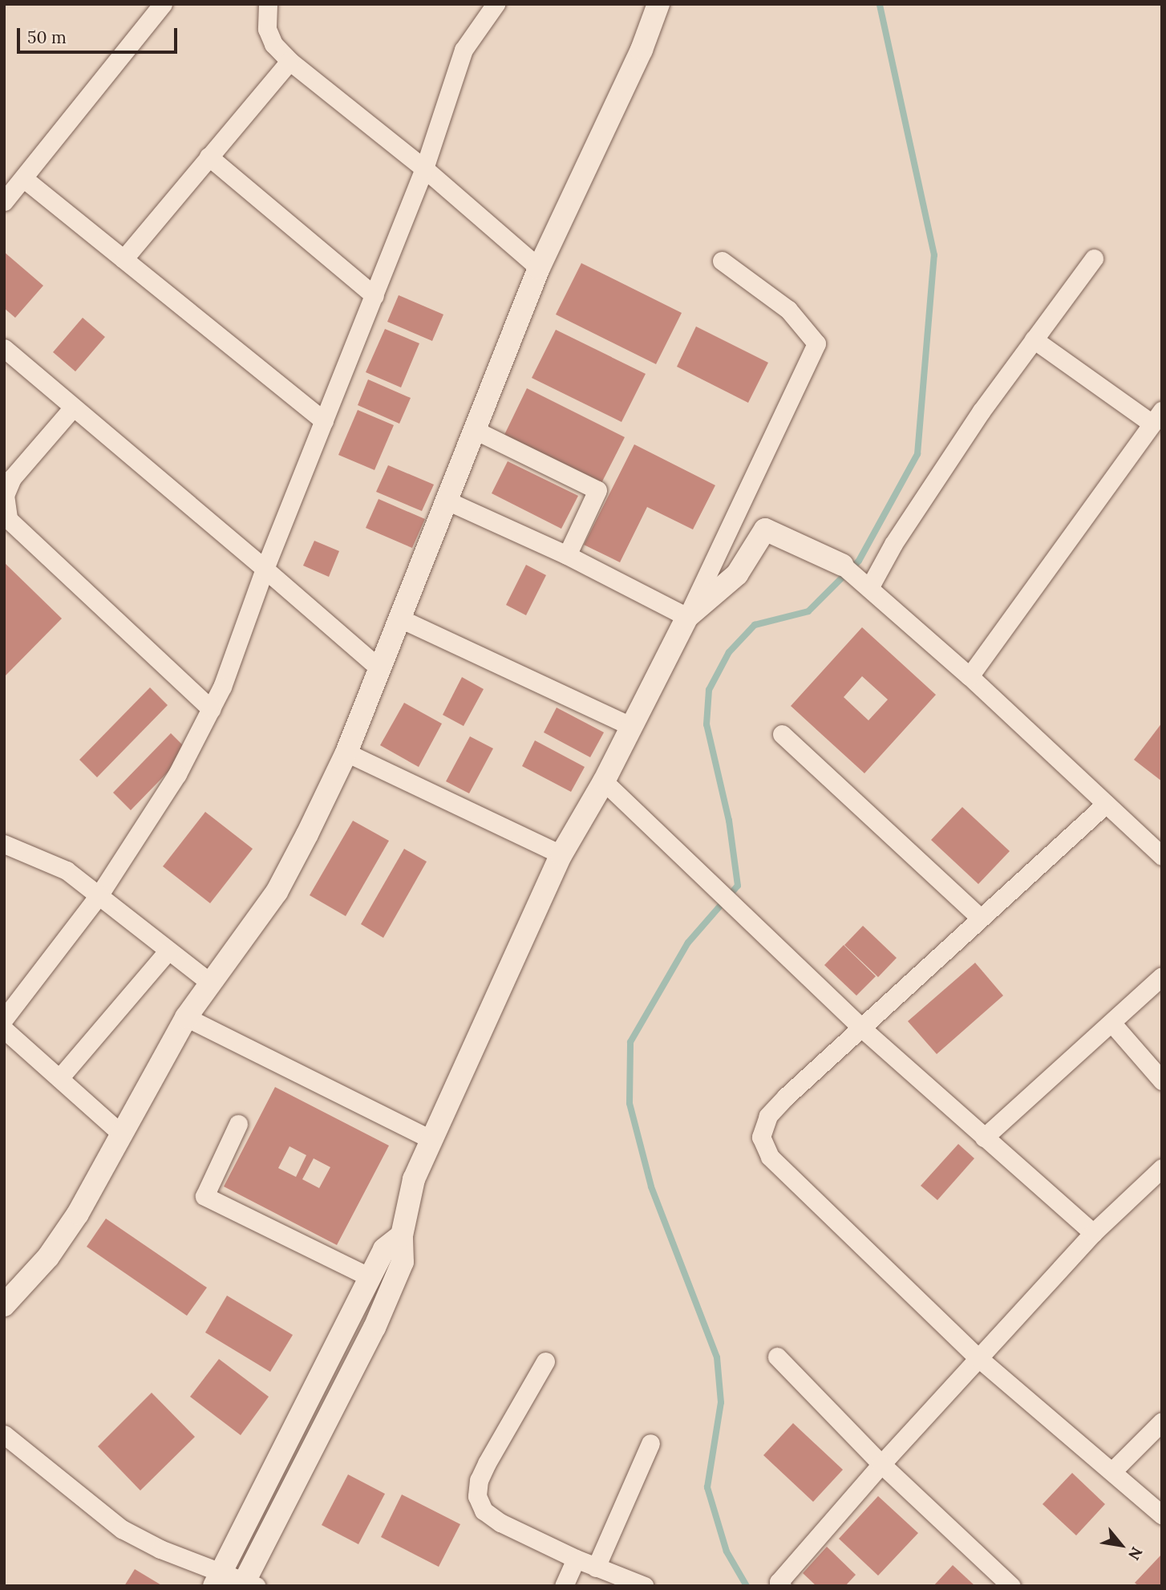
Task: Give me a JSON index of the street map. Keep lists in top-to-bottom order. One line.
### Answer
{"scale_bar":"50 m","north":"bottom right"}
